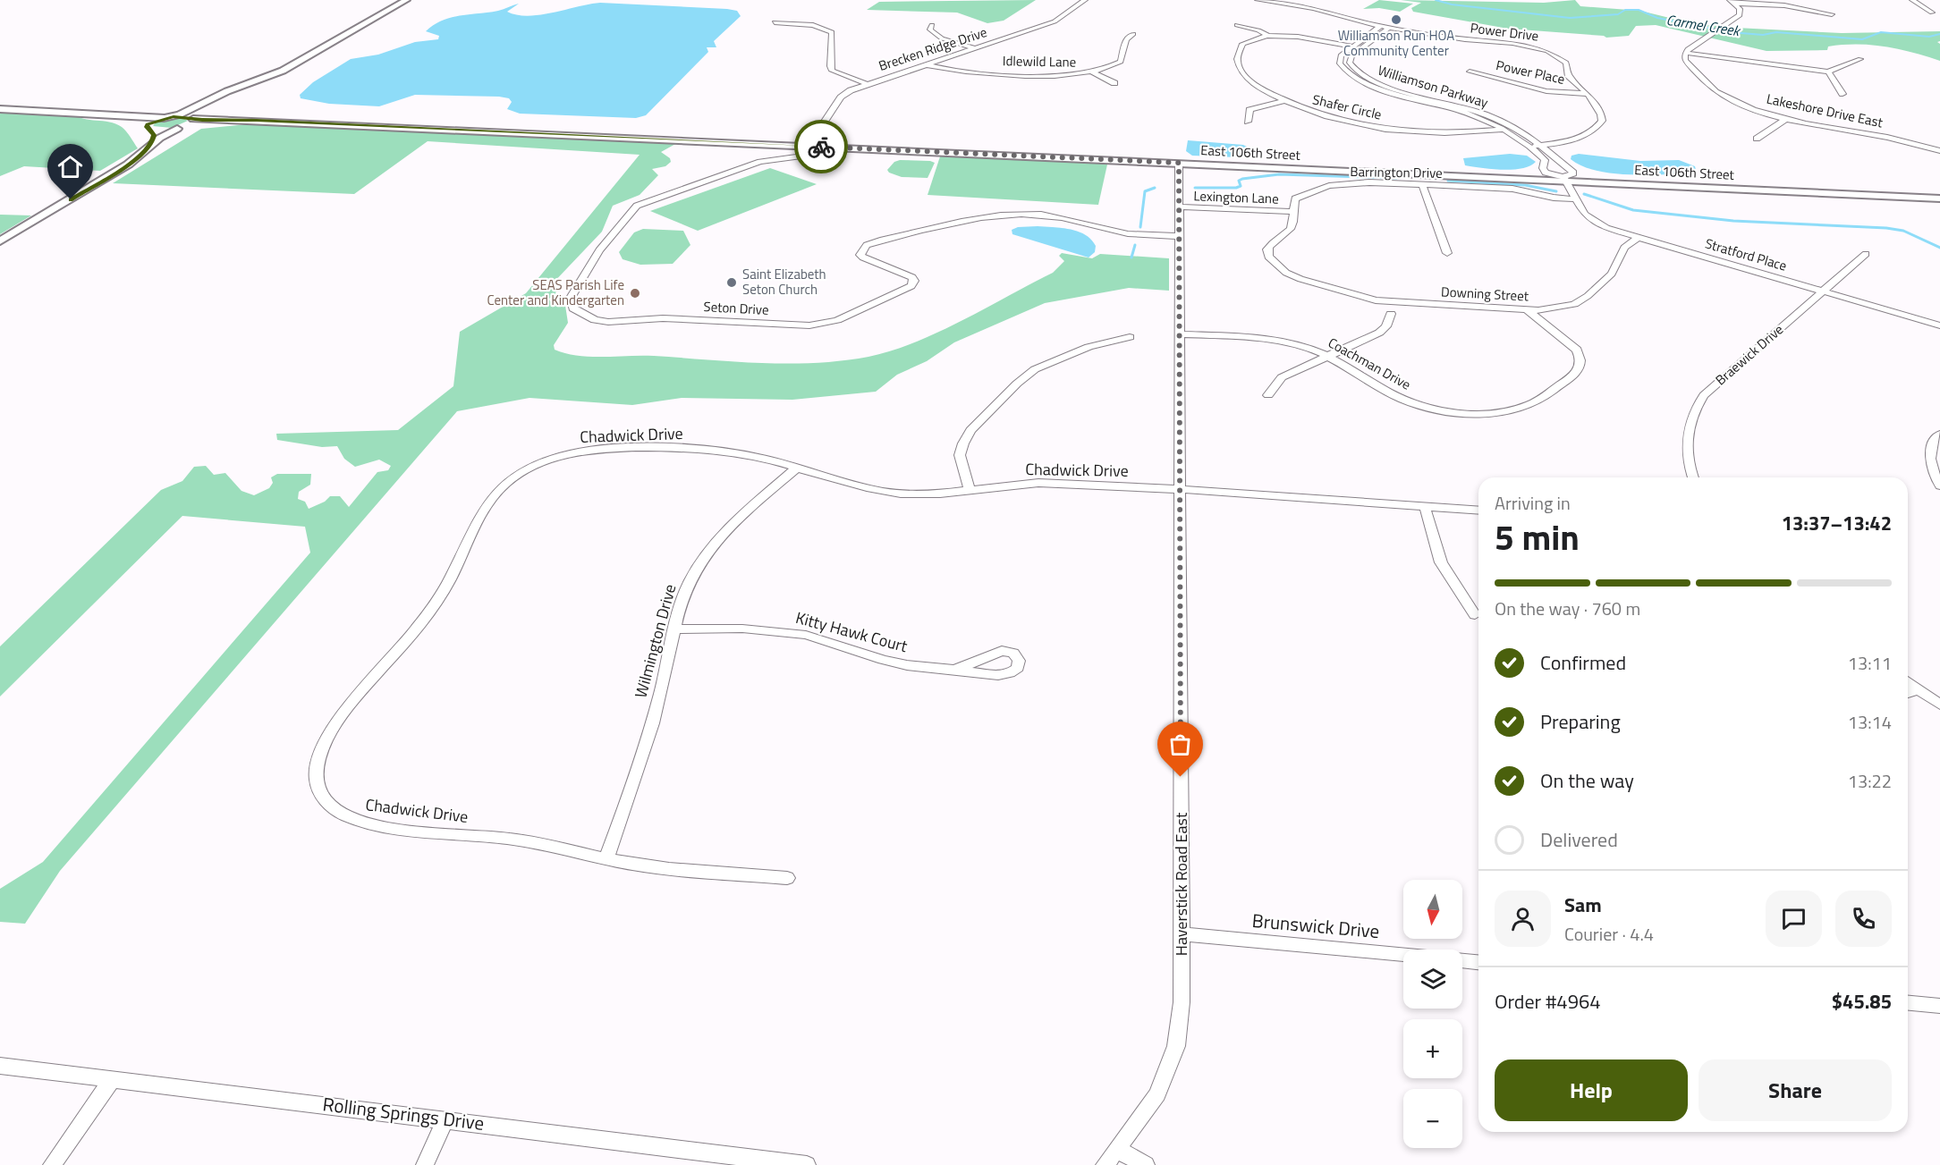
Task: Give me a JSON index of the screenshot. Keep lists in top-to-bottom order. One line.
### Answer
{"streets":{"street":["Power Drive","Brecken Ridge Drive","Idlewild Lane","Power Place","Williamson Parkway","Shafer Circle","Lakeshore Drive East","East 106th Street","Barrington Drive","Lexington Lane","Stratford Place","Downing Street","Seton Drive","Braewick Drive","Coachman Drive","Chadwick Drive","Kitty Hawk Court","Wilmington Drive","Haverstick Road East","Brunswick Drive","Rolling Springs Drive"]},"crossings":[["Power Drive","Power Place"],["Power Drive","Williamson Parkway"],["Brecken Ridge Drive","Idlewild Lane"],["Brecken Ridge Drive","East 106th Street"],["Brecken Ridge Drive","Seton Drive"],["Williamson Parkway","Shafer Circle"],["Williamson Parkway","East 106th Street"],["Williamson Parkway","Stratford Place"],["East 106th Street","Stratford Place"],["East 106th Street","Seton Drive"],["East 106th Street","Haverstick Road East"],["Barrington Drive","Lexington Lane"],["Barrington Drive","Stratford Place"],["Barrington Drive","Downing Street"],["Lexington Lane","Haverstick Road East"],["Stratford Place","Downing Street"],["Stratford Place","Braewick Drive"],["Downing Street","Coachman Drive"],["Seton Drive","Haverstick Road East"],["Coachman Drive","Haverstick Road East"],["Chadwick Drive","Wilmington Drive"],["Chadwick Drive","Haverstick Road East"],["Kitty Hawk Court","Wilmington Drive"],["Haverstick Road East","Brunswick Drive"]],"water":["Carmel Creek"],"places":["Williamson Run HOA Community Center","Saint Elizabeth Seton Church","SEAS Parish Life Center and Kindergarten"],"north":"bottom","page":{"heading":["5 min","Arriving in","13:37–13:42"],"panel":["Sam","Courier · 4.4","Order #4964","$45.85"],"bar":"On the way · 760 m","list":[["Confirmed","13:11"],["Preparing","13:14"],["On the way","13:22"],"Delivered"],"map_buttons":["+","−"],"buttons":["Help","Share"]}}
